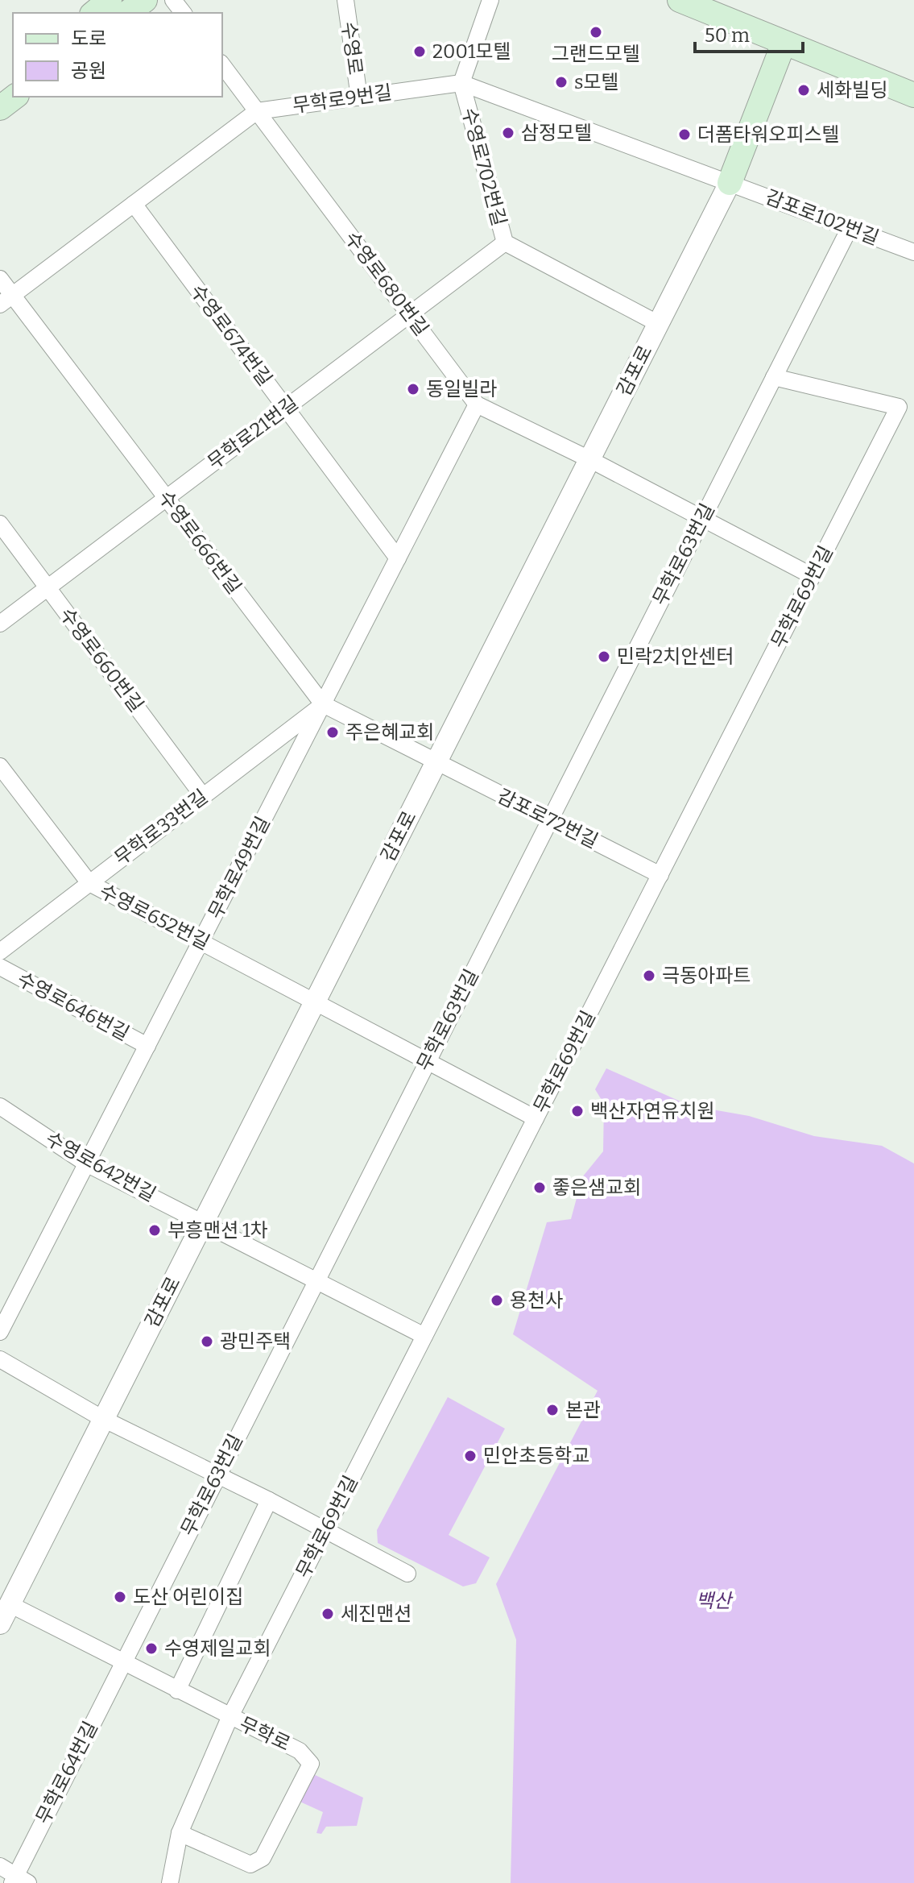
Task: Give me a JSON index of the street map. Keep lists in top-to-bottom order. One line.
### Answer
{"streets":{"main road":["감포로"],"street":["수영로","무학로9번길","수영로702번길","감포로102번길","수영로680번길","수영로674번길","무학로21번길","수영로666번길","무학로63번길","무학로69번길","수영로660번길","감포로72번길","무학로33번길","무학로49번길","수영로652번길","수영로646번길","수영로642번길","무학로","무학로64번길"]},"crossings":[["수영로","무학로9번길"],["무학로9번길","수영로702번길"],["무학로9번길","감포로102번길"],["무학로9번길","수영로680번길"],["무학로9번길","수영로674번길"],["무학로9번길","감포로"],["무학로9번길","수영로666번길"],["수영로702번길","감포로"],["수영로702번길","무학로21번길"],["감포로102번길","감포로"],["감포로102번길","무학로63번길"],["수영로680번길","감포로"],["수영로680번길","무학로21번길"],["수영로680번길","무학로63번길"],["수영로680번길","무학로69번길"],["수영로680번길","무학로49번길"],["수영로674번길","무학로21번길"],["수영로674번길","무학로49번길"],["감포로","수영로666번길"],["감포로","감포로72번길"],["감포로","수영로652번길"],["감포로","수영로642번길"],["감포로","무학로"],["무학로21번길","수영로666번길"],["무학로21번길","수영로660번길"],["수영로666번길","감포로72번길"],["수영로666번길","무학로33번길"],["수영로666번길","무학로49번길"],["무학로63번길","무학로69번길"],["무학로63번길","감포로72번길"],["무학로63번길","수영로652번길"],["무학로63번길","수영로642번길"],["무학로63번길","무학로"],["무학로63번길","무학로64번길"],["무학로69번길","감포로72번길"],["무학로69번길","수영로652번길"],["무학로69번길","수영로642번길"],["무학로69번길","무학로"],["수영로660번길","무학로33번길"],["무학로33번길","무학로49번길"],["무학로33번길","수영로652번길"],["무학로49번길","수영로652번길"],["무학로49번길","수영로646번길"],["무학로49번길","수영로642번길"],["무학로","무학로64번길"]],"parks":["백산"],"places":["그랜드모텔","2001모텔","s모텔","세화빌딩","삼정모텔","더폼타워오피스텔","동일빌라","민락2치안센터","주은혜교회","극동아파트","백산자연유치원","좋은샘교회","부흥맨션 1차","용천사","광민주택","본관","민안초등학교","도산 어린이집","세진맨션","수영제일교회"],"legend":["도로","공원"],"scale_bar":"50 m"}
